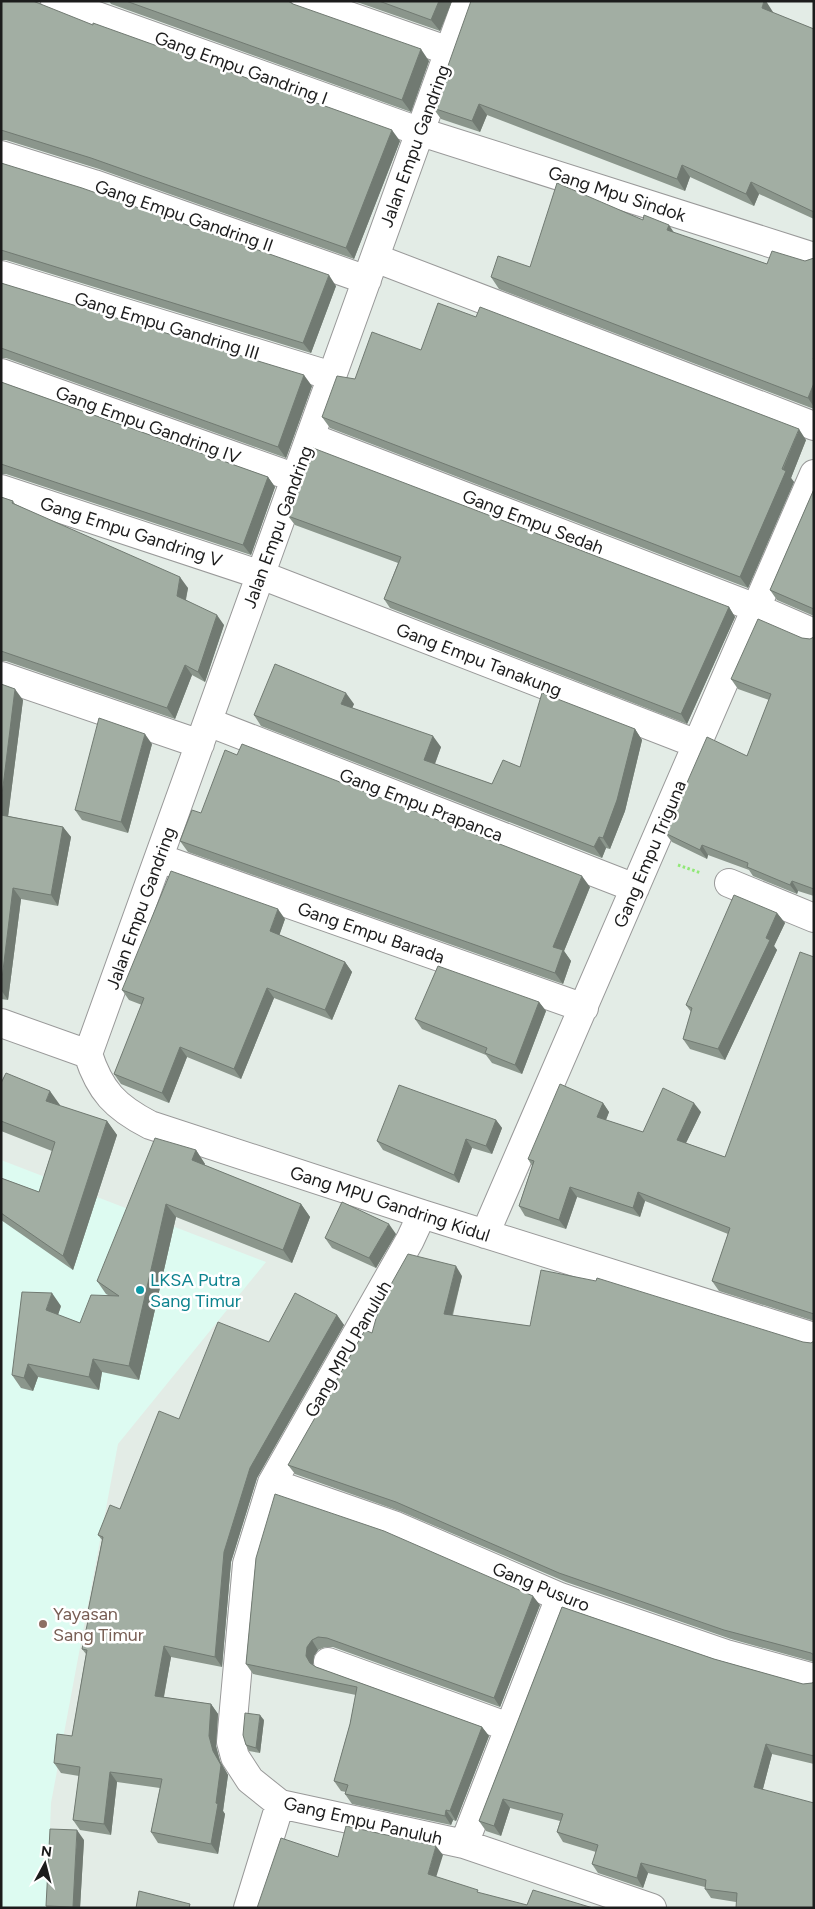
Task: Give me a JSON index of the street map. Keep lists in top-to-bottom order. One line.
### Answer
{"streets":{"street":["Gang Empu Gandring I","Jalan Empu Gandring","Gang Mpu Sindok","Gang Empu Gandring II","Gang Empu Gandring III","Gang Empu Gandring IV","Gang Empu Sedah","Gang Empu Gandring V","Gang Empu Tanakung","Gang Empu Prapanca","Gang Empu Triguna","Gang Empu Barada","Gang MPU Gandring Kidul","Gang MPU Panuluh","Gang Pusuro","Gang Empu Panuluh"]},"crossings":[["Gang Empu Gandring I","Jalan Empu Gandring"],["Gang Empu Gandring I","Gang Mpu Sindok"],["Jalan Empu Gandring","Gang Mpu Sindok"],["Jalan Empu Gandring","Gang Empu Gandring II"],["Jalan Empu Gandring","Gang Empu Gandring III"],["Jalan Empu Gandring","Gang Empu Gandring IV"],["Jalan Empu Gandring","Gang Empu Sedah"],["Jalan Empu Gandring","Gang Empu Gandring V"],["Jalan Empu Gandring","Gang Empu Tanakung"],["Jalan Empu Gandring","Gang Empu Prapanca"],["Jalan Empu Gandring","Gang Empu Barada"],["Jalan Empu Gandring","Gang MPU Gandring Kidul"],["Gang Empu Sedah","Gang Empu Triguna"],["Gang Empu Gandring V","Gang Empu Tanakung"],["Gang Empu Tanakung","Gang Empu Triguna"],["Gang Empu Prapanca","Gang Empu Triguna"],["Gang Empu Triguna","Gang Empu Barada"],["Gang Empu Triguna","Gang MPU Gandring Kidul"],["Gang MPU Gandring Kidul","Gang MPU Panuluh"],["Gang MPU Panuluh","Gang Pusuro"],["Gang MPU Panuluh","Gang Empu Panuluh"],["Gang Pusuro","Gang Empu Panuluh"]],"places":["LKSA Putra Sang Timur","Yayasan Sang Timur"],"north":"top"}
